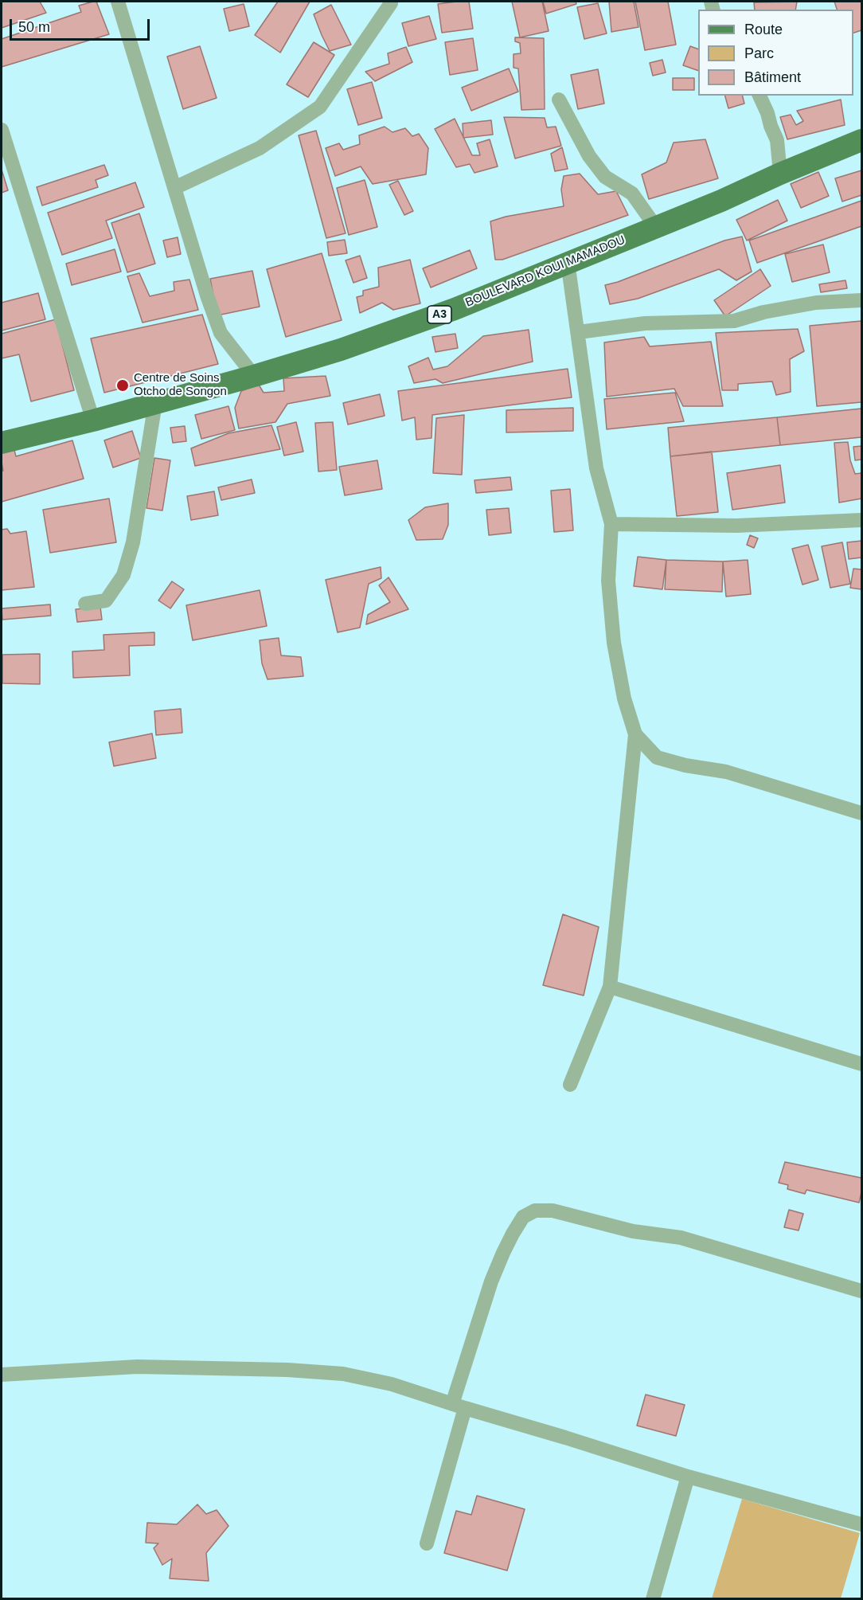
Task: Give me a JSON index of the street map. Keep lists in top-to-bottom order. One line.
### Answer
{"streets":{"main road":["BOULEVARD KOUI MAMADOU","A3"]},"places":["Centre de Soins Otcho de Songon"],"legend":["Route","Parc","Bâtiment"],"scale_bar":"50 m"}
